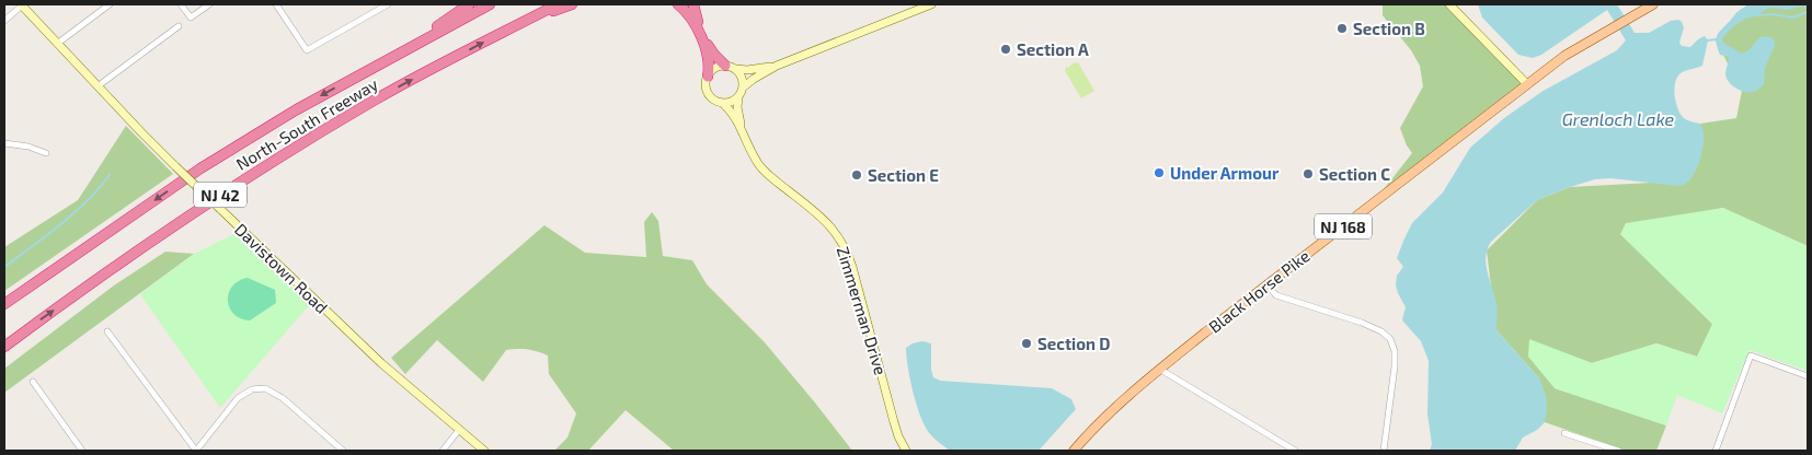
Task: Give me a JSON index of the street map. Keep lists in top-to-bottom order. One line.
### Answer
{"streets":{"highway":["North-South Freeway","NJ 42"],"main road":["NJ 168","Black Horse Pike"],"street":["Davistown Road","Zimmerman Drive"]},"water":["Grenloch Lake"],"places":["Section B","Section A","Under Armour","Section C","Section E","Section D"]}
